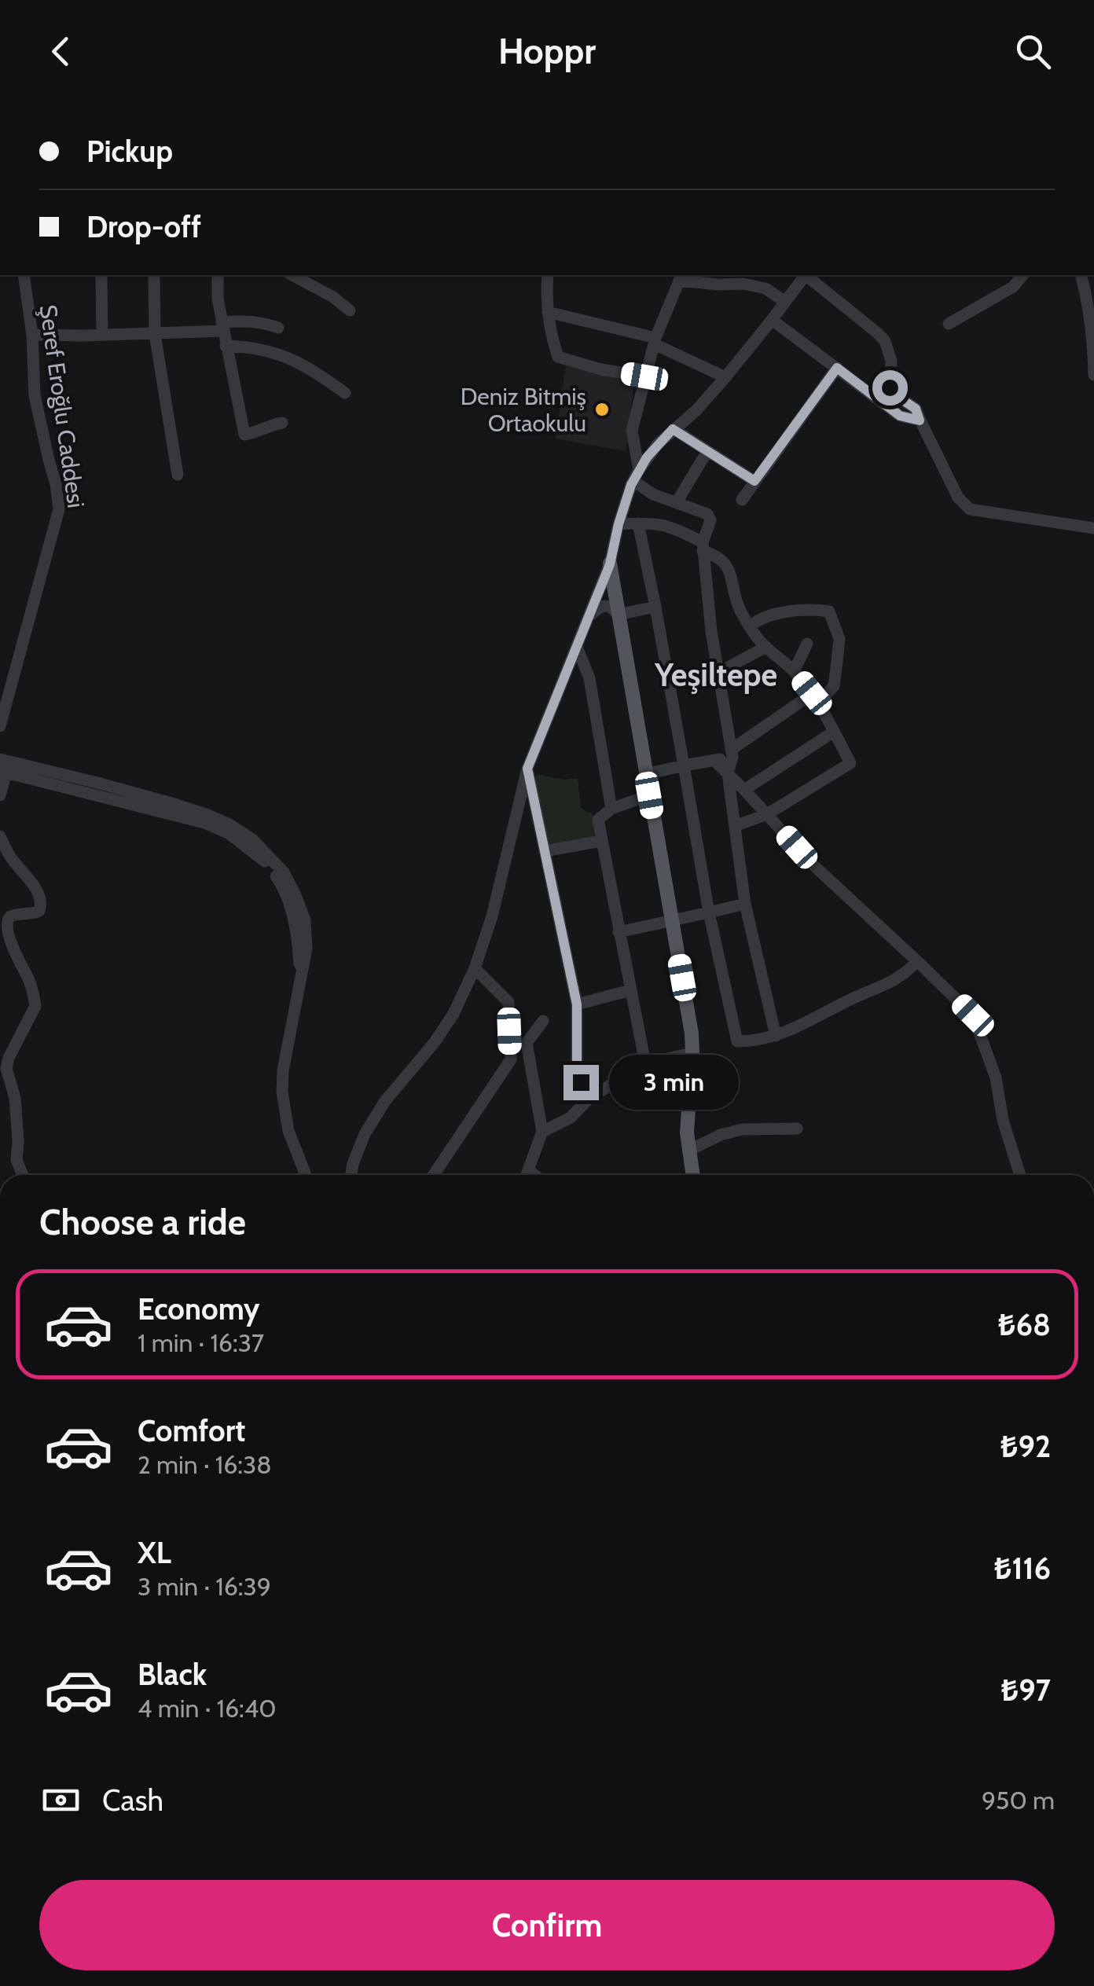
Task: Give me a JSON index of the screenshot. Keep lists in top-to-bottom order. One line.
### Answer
{"streets":{"street":["Şeref Eroğlu Caddesi"]},"districts":["Yeşiltepe"],"places":["Deniz Bitmiş Ortaokulu"],"page":{"header":"Hoppr","banner":["Pickup","Drop-off"],"bubble":"3 min","heading":"Choose a ride","list":[{"name":"Economy","note":"1 min · 16:37","value":"₺68"},{"name":"Comfort","note":"2 min · 16:38","value":"₺92"},{"name":"XL","note":"3 min · 16:39","value":"₺116"},{"name":"Black","note":"4 min · 16:40","value":"₺97"}],"pay":["Cash","950 m"],"buttons":"Confirm"}}
